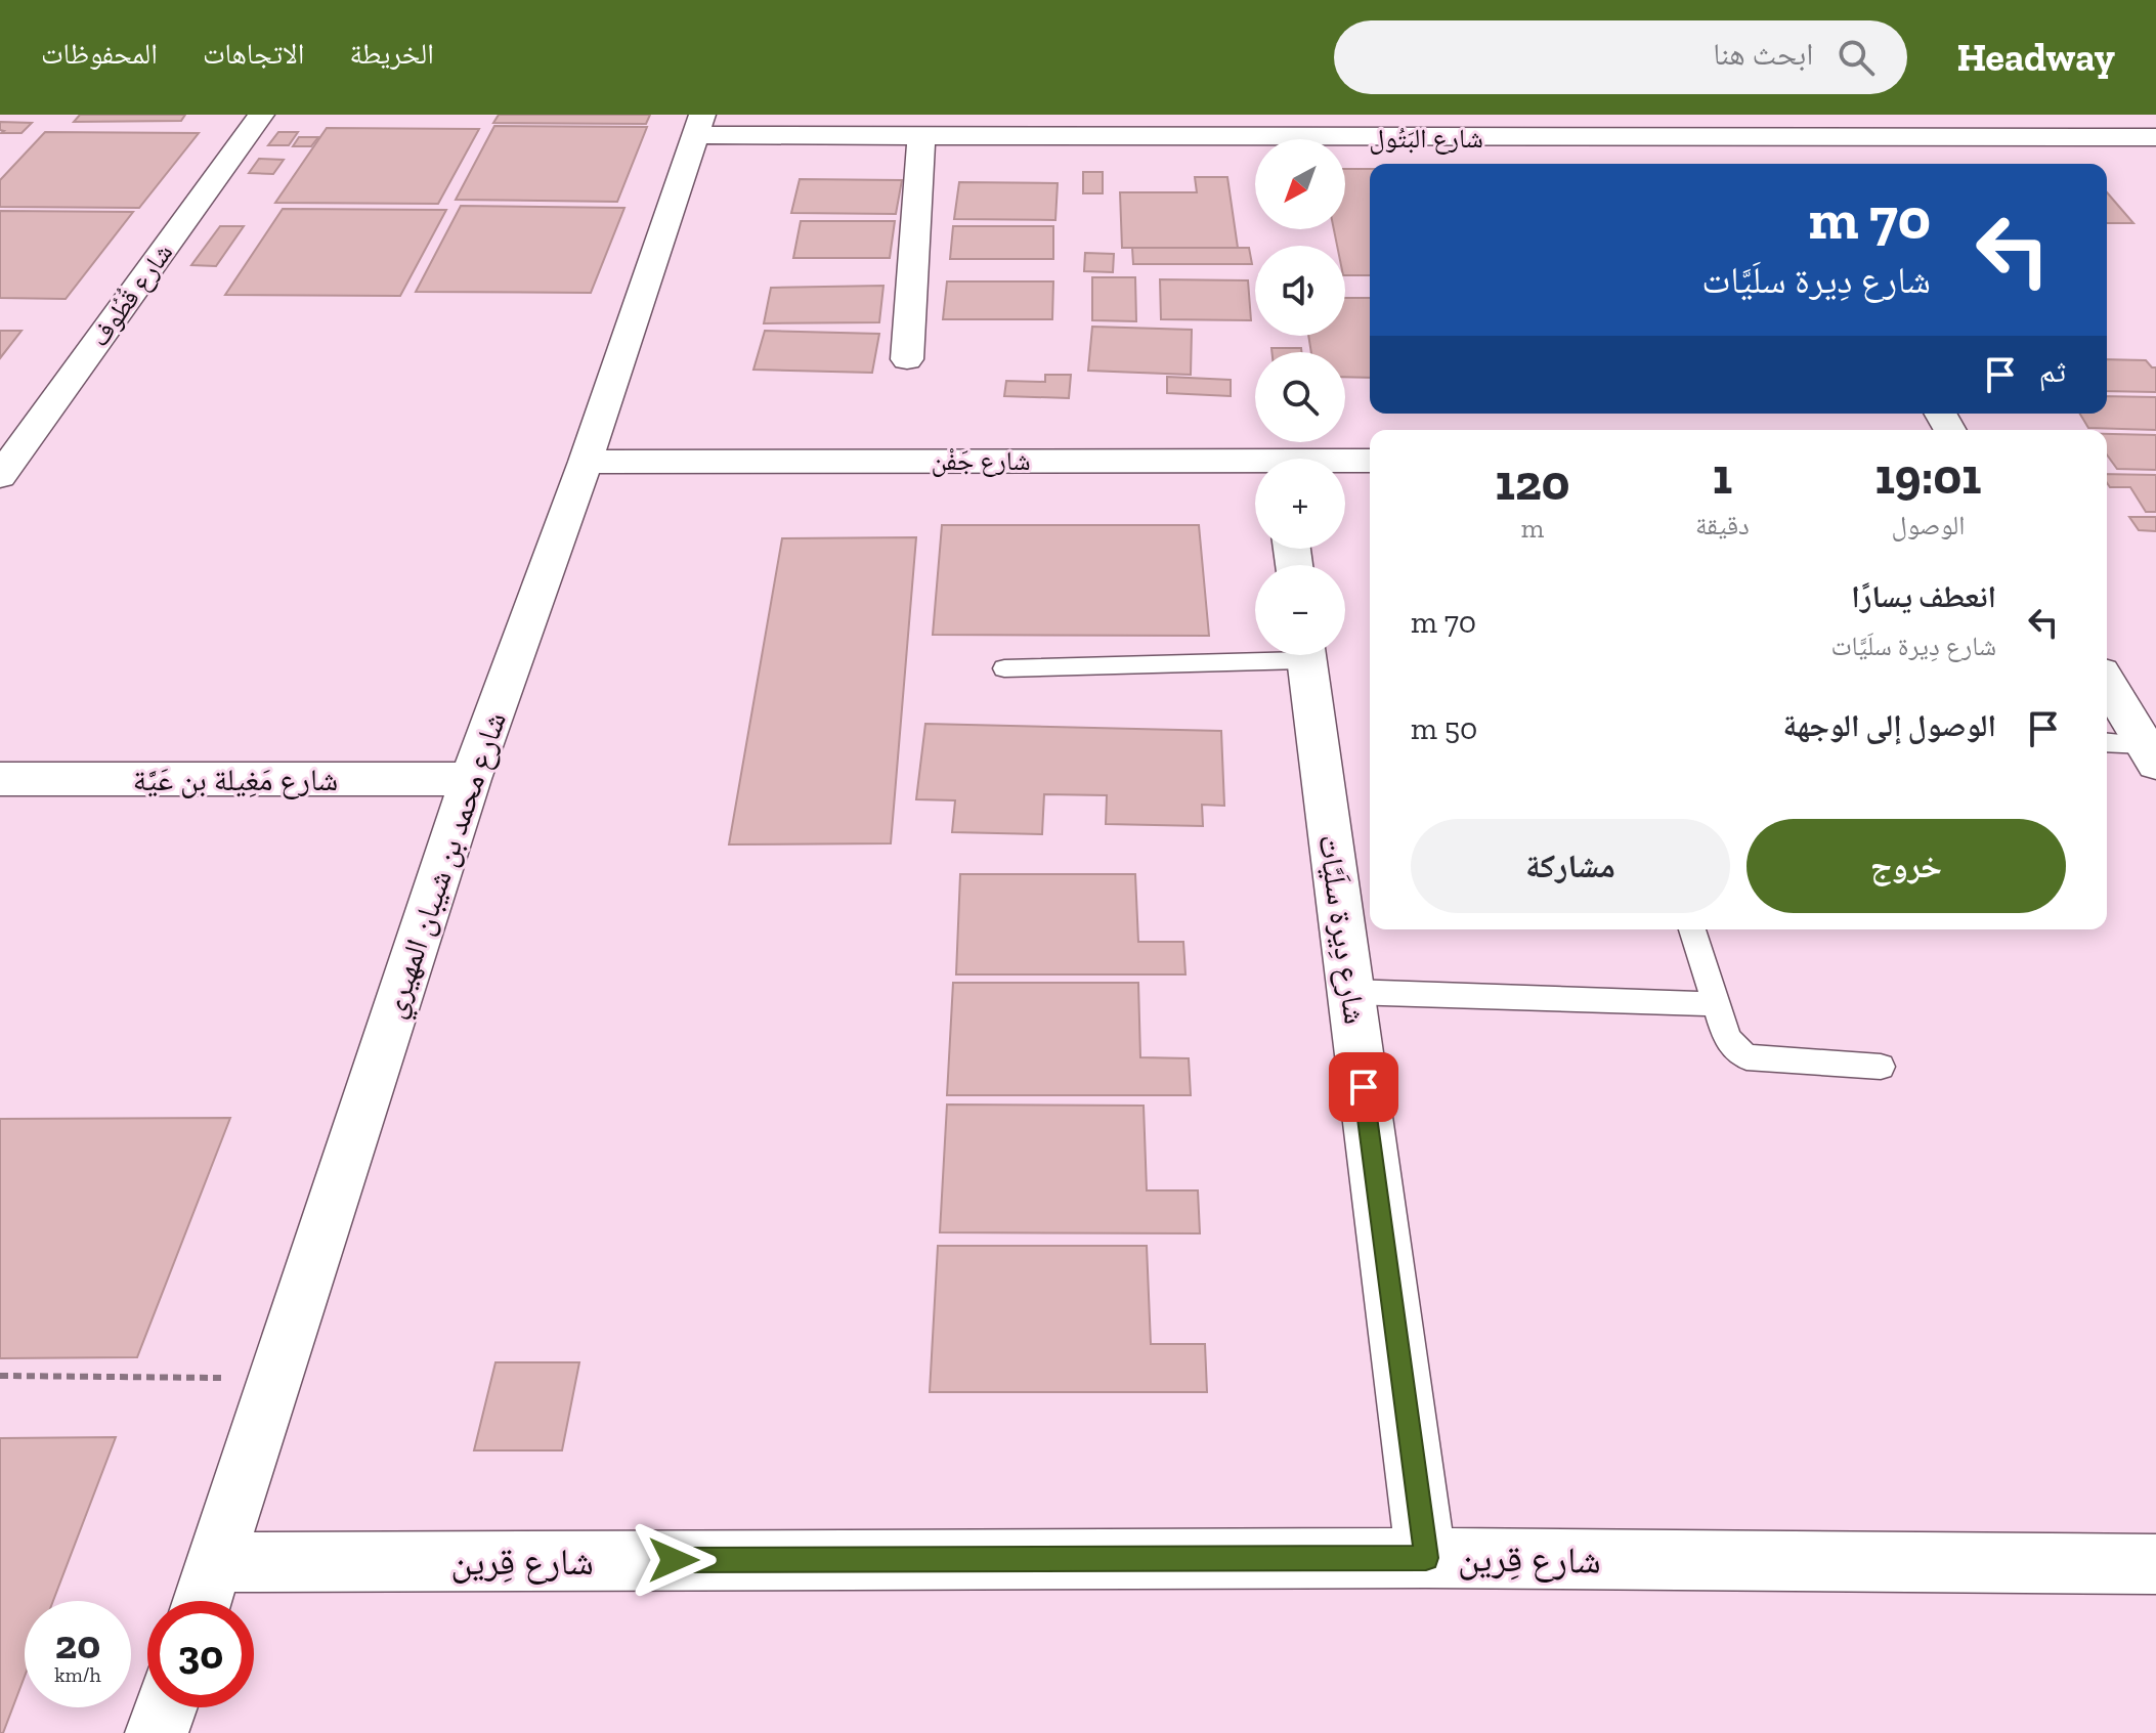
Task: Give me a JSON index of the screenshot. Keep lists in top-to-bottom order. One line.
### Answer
{"streets":{"street":["شارع البَتُول","شارع قُطُوف","شارع جَفْن","شارع مَغِيلة بن عَيَّة","شارع محمد بن شيبان المهيري","شارع دِيرة سلَيَّات","شارع قِرين"]},"crossings":[["شارع البَتُول","شارع محمد بن شيبان المهيري"],["شارع جَفْن","شارع محمد بن شيبان المهيري"],["شارع مَغِيلة بن عَيَّة","شارع محمد بن شيبان المهيري"],["شارع محمد بن شيبان المهيري","شارع قِرين"],["شارع دِيرة سلَيَّات","شارع قِرين"]],"north":"bottom left","page":{"header":"Headway","search":"ابحث هنا","nav":["الخريطة","الاتجاهات","المحفوظات"],"map_buttons":["+","−"],"turn":["70 m","شارع دِيرة سلَيَّات"],"then":"ثم","eta":["19:01","الوصول","1","دقيقة","120","m"],"list":[{"name":"انعطف يسارًا","note":"شارع دِيرة سلَيَّات","value":"70 m"},{"name":"الوصول إلى الوجهة","value":"50 m"}],"buttons":["خروج","مشاركة"],"speed":"20 km/h","limit":"30"}}
